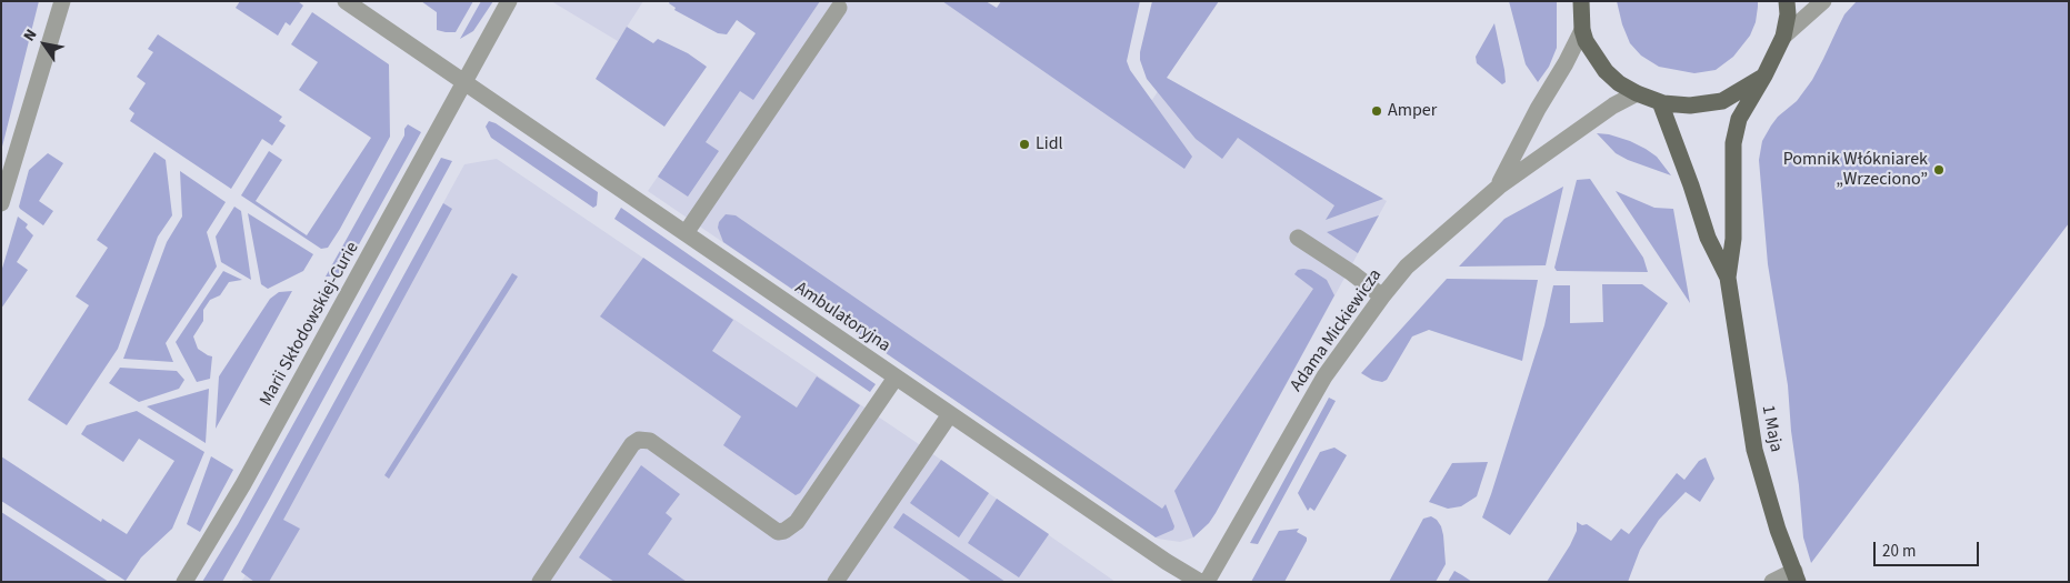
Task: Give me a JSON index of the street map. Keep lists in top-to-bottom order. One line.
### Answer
{"streets":{"main road":["1 Maja"],"street":["Ambulatoryjna","Marii Skłodowskiej-Curie","Adama Mickiewicza"]},"crossings":[["Ambulatoryjna","Marii Skłodowskiej-Curie"]],"places":["Amper","Lidl","Pomnik Włókniarek „Wrzeciono”"],"scale_bar":"20 m","north":"top left"}
